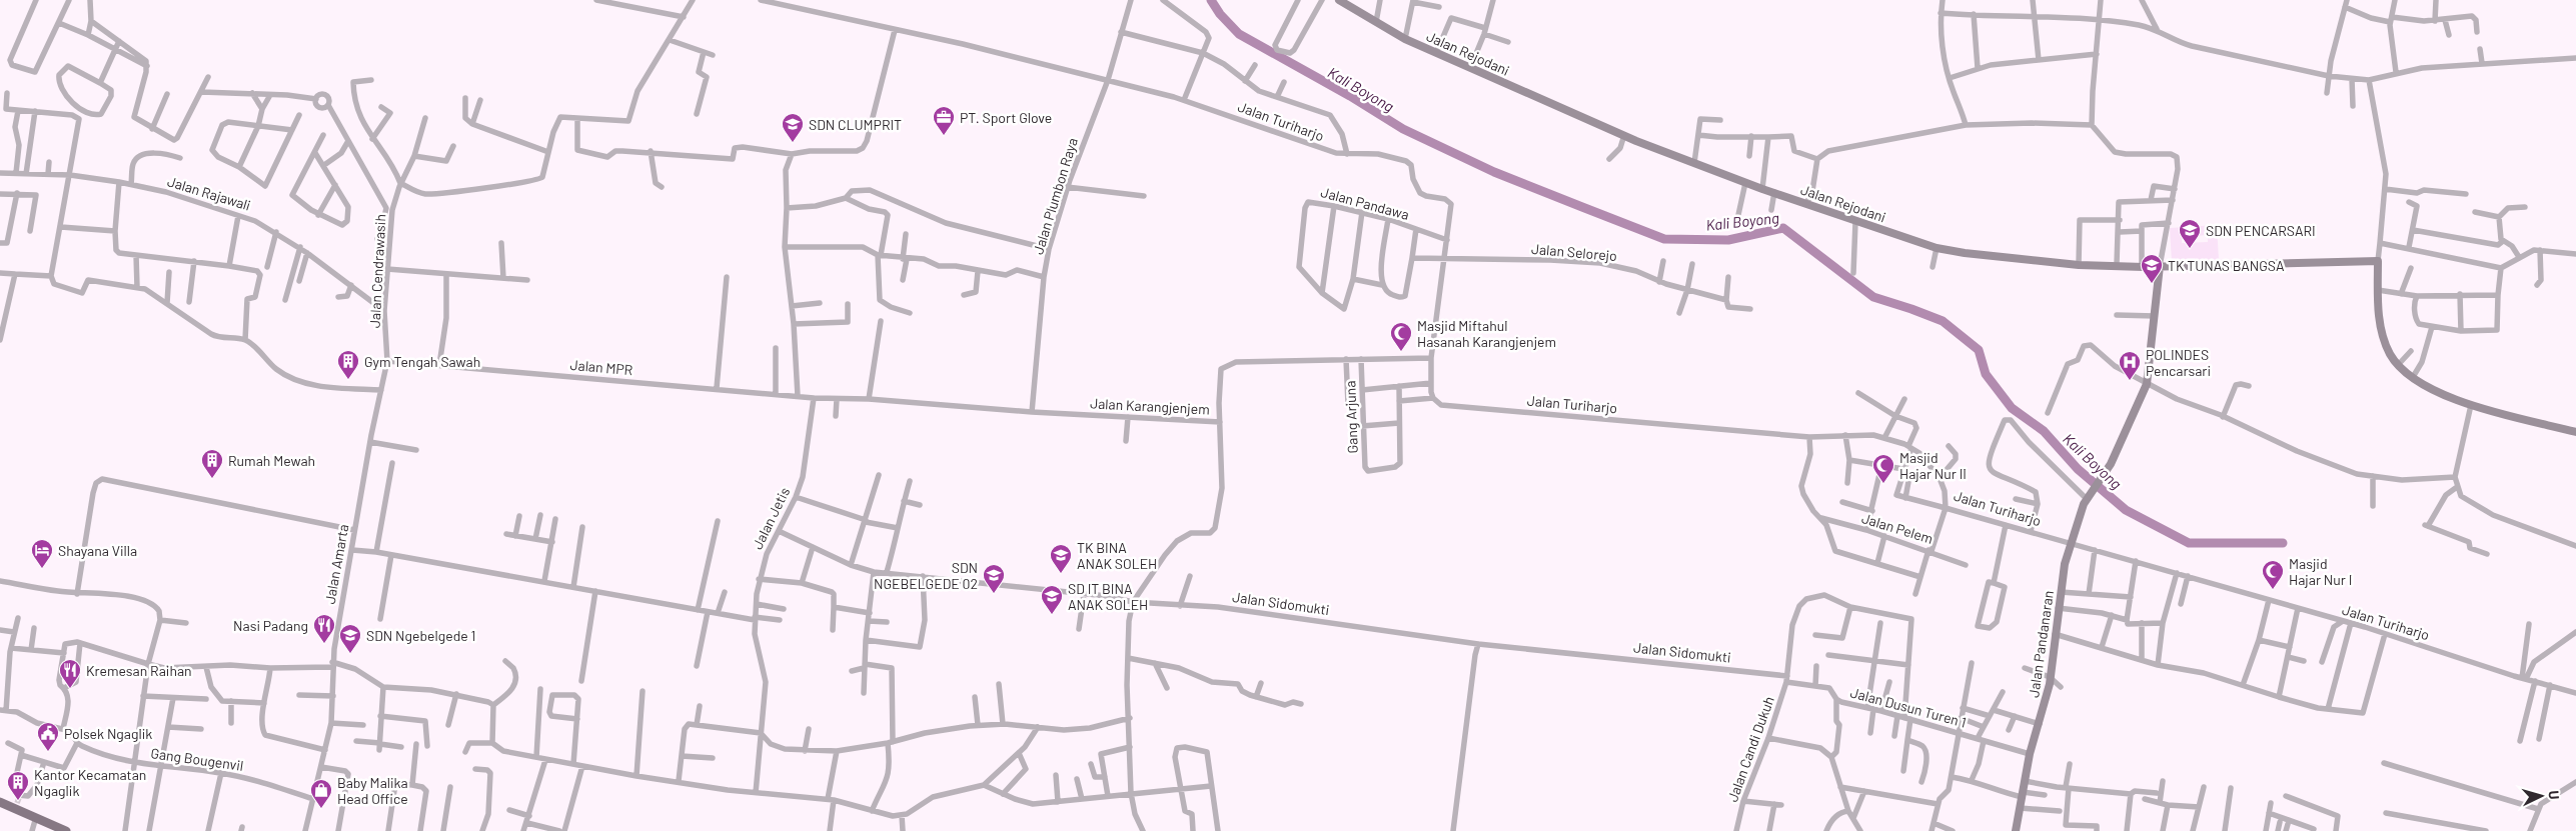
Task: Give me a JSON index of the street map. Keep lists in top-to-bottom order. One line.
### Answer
{"streets":{"main road":["Jalan Rejodani","Jalan Pandanaran"],"street":["Jalan Turiharjo","Jalan Rajawali","Jalan Plumbon Raya","Jalan Pandawa","Jalan Selorejo","Jalan Cendrawasih","Jalan MPR","Jalan Karangjenjem","Gang Arjuna","Jalan Jetis","Jalan Pelem","Jalan Amarta","Jalan Sidomukti","Jalan Dusun Turen 1","Jalan Candi Dukuh","Gang Bougenvil"]},"crossings":[["Jalan Rejodani","Jalan Pandanaran"],["Jalan Turiharjo","Jalan Plumbon Raya"],["Jalan Turiharjo","Jalan Pandawa"],["Jalan Turiharjo","Jalan Selorejo"],["Jalan Turiharjo","Jalan Karangjenjem"],["Jalan Turiharjo","Jalan Pandanaran"],["Jalan Rajawali","Jalan Cendrawasih"],["Jalan Plumbon Raya","Jalan Karangjenjem"],["Jalan Cendrawasih","Jalan MPR"],["Jalan Cendrawasih","Jalan Amarta"],["Jalan MPR","Jalan Karangjenjem"],["Jalan MPR","Jalan Jetis"],["Jalan MPR","Jalan Amarta"],["Jalan Karangjenjem","Gang Arjuna"],["Jalan Karangjenjem","Jalan Jetis"],["Jalan Jetis","Jalan Sidomukti"],["Jalan Amarta","Gang Bougenvil"],["Jalan Sidomukti","Jalan Dusun Turen 1"],["Jalan Sidomukti","Jalan Candi Dukuh"],["Jalan Pandanaran","Jalan Dusun Turen 1"],["Jalan Dusun Turen 1","Jalan Candi Dukuh"]],"water":["Kali Boyong"],"places":{"office":["PT. Sport Glove"],"school or university":["SDN CLUMPRIT","SDN PENCARSARI","TK TUNAS BANGSA","TK BINA ANAK SOLEH","SDN NGEBELGEDE 02","SD IT BINA ANAK SOLEH","SDN Ngebelgede 1"],"mosque":["Masjid Miftahul Hasanah Karangjenjem","Masjid Hajar Nur II","Masjid Hajar Nur I"],"building":["Gym Tengah Sawah","Rumah Mewah","Kantor Kecamatan Ngaglik"],"hospital":["POLINDES Pencarsari"],"hotel":["Shayana Villa"],"restaurant":["Nasi Padang","Kremesan Raihan"],"public building":["Polsek Ngaglik"],"shop":["Baby Malika Head Office"]},"north":"right"}
